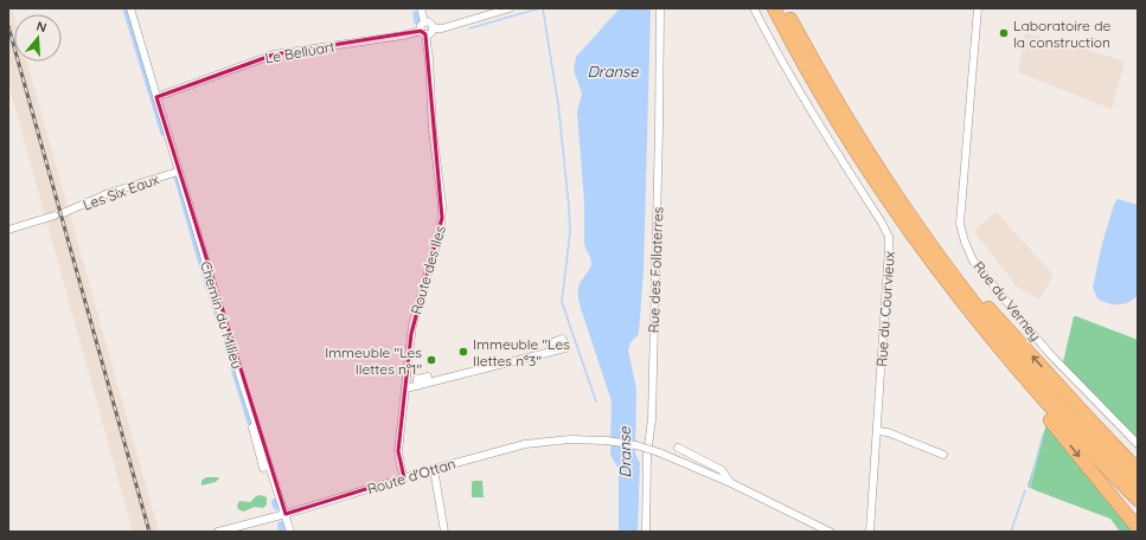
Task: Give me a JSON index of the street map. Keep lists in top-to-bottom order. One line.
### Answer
{"streets":{"street":["Le Belluart","Les Six Eaux","Route des Iles","Rue des Follaterres","Rue du Verney","Rue du Courvieux","Chemin du Milieu","Route d'Ottan"]},"crossings":[["Le Belluart","Route des Iles"],["Le Belluart","Chemin du Milieu"],["Les Six Eaux","Chemin du Milieu"],["Route des Iles","Route d'Ottan"],["Chemin du Milieu","Route d'Ottan"]],"water":["Dranse"],"places":["Laboratoire de la construction","Immeuble \"Les Ilettes n°3\"","Immeuble \"Les Ilettes n°1\""],"north":"top"}
